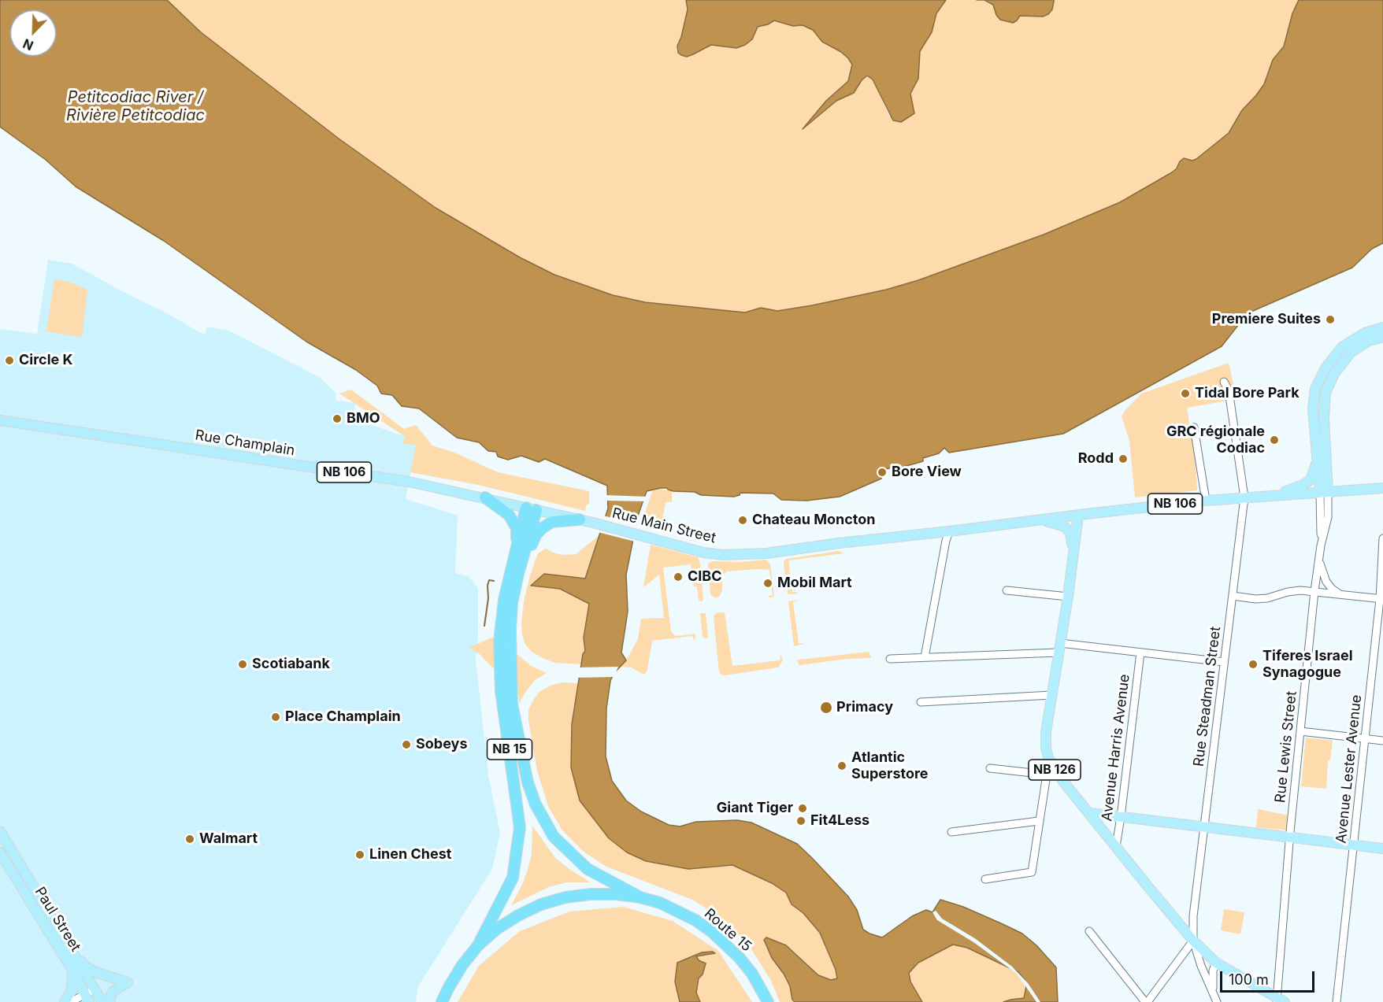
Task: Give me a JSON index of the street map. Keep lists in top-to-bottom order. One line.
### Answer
{"streets":{"highway":["NB 15","Route 15"],"main road":["Rue Champlain","NB 106","Rue Main Street","NB 126","Paul Street"],"street":["Rue Steadman Street","Rue Lewis Street","Avenue Harris Avenue","Avenue Lester Avenue"]},"crossings":[["Rue Champlain","NB 106"],["NB 106","Rue Main Street"],["NB 106","Rue Steadman Street"],["NB 106","Rue Lewis Street"],["NB 106","NB 15"],["NB 106","NB 126"],["Rue Main Street","NB 15"],["Rue Main Street","NB 126"],["Rue Steadman Street","NB 126"],["Rue Lewis Street","NB 126"],["Avenue Harris Avenue","NB 126"],["NB 15","Route 15"]],"water":["Petitcodiac River / Rivière Petitcodiac"],"places":["Premiere Suites","Circle K","Tidal Bore Park","BMO","GRC régionale Codiac","Rodd","Bore View","Chateau Moncton","CIBC","Mobil Mart","Scotiabank","Tiferes Israel Synagogue","Primacy","Place Champlain","Sobeys","Atlantic Superstore","Giant Tiger","Fit4Less","Walmart","Linen Chest"],"scale_bar":"100 m","north":"bottom left"}
